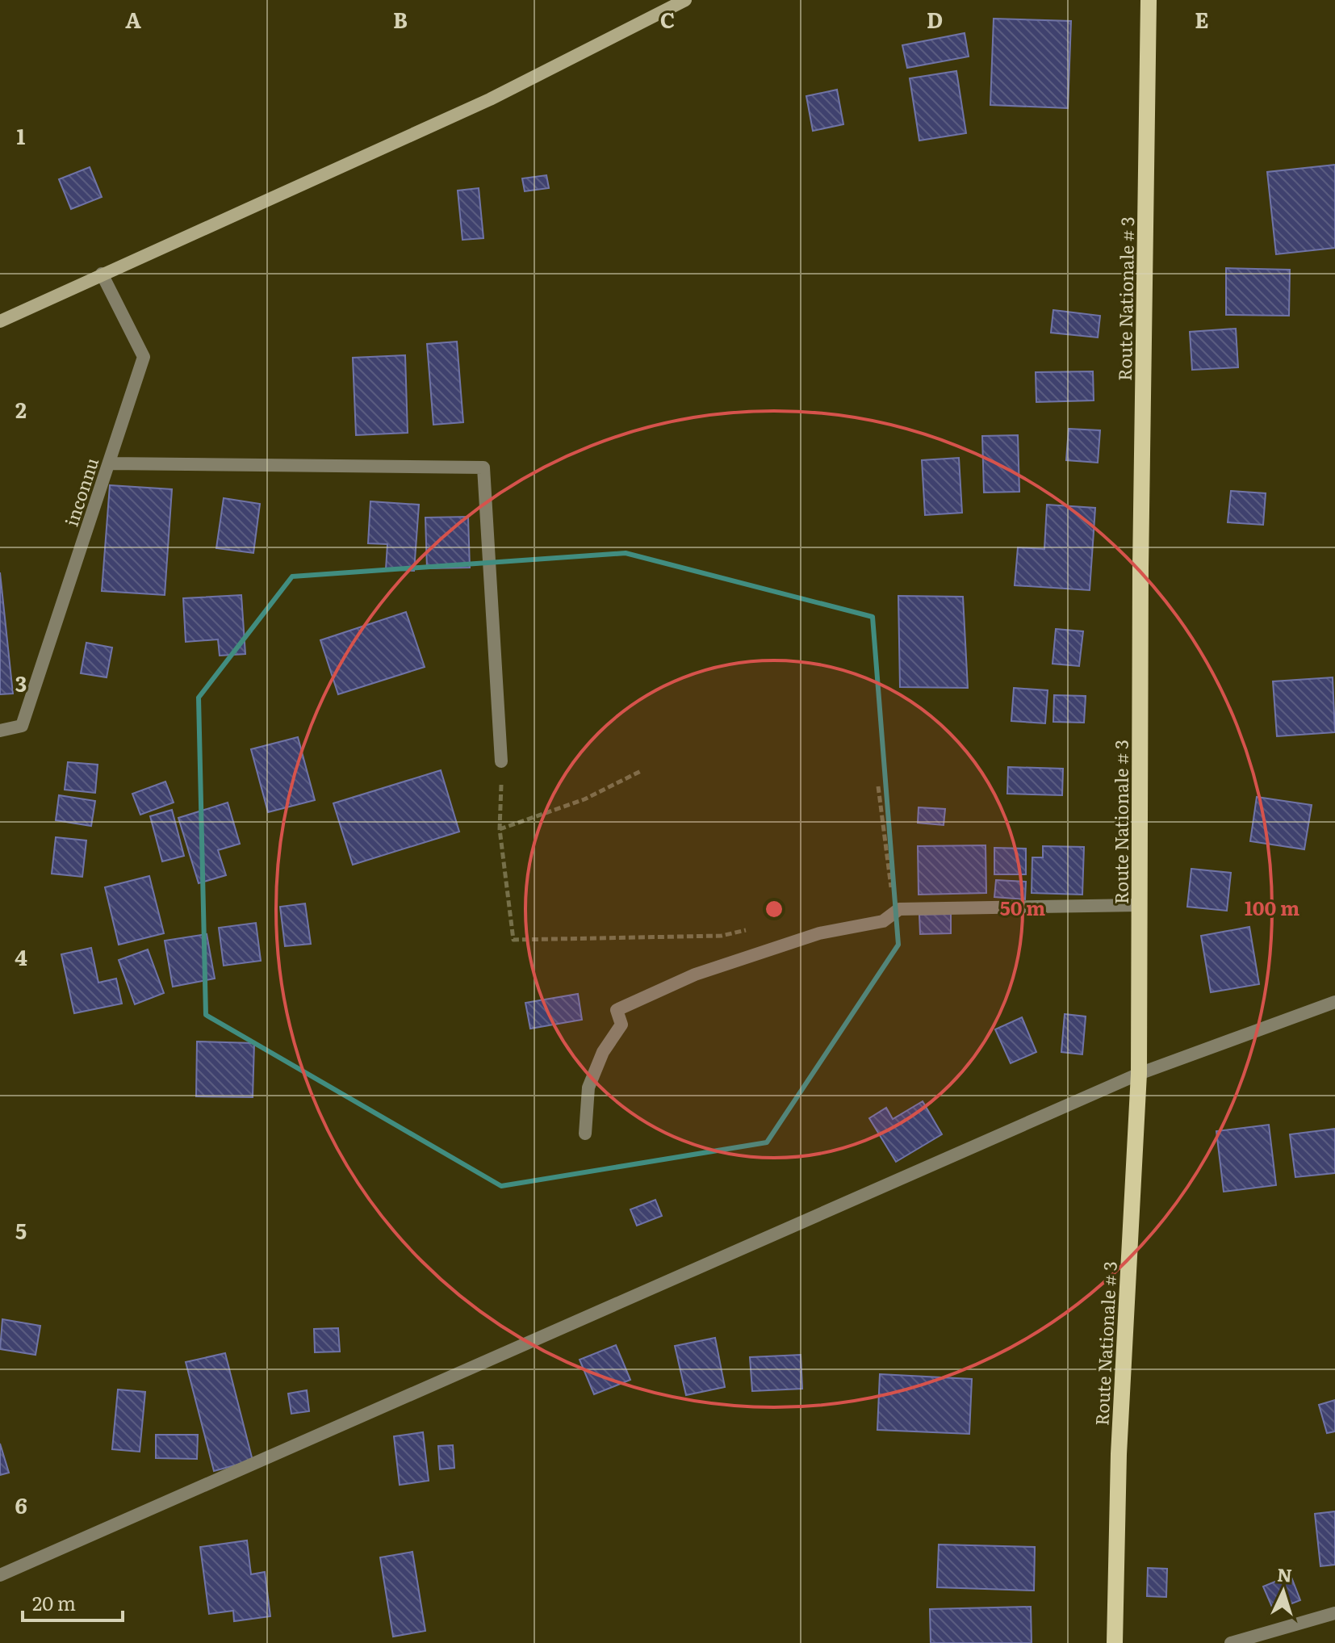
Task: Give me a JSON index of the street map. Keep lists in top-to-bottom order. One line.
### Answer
{"streets":{"main road":["Route Nationale # 3"],"street":["inconnu"]},"scale_bar":"20 m","north":"top","grid":{"columns":["A","B","C","D","E"],"rows":["1","2","3","4","5","6"]},"rings":["50 m","100 m"]}
